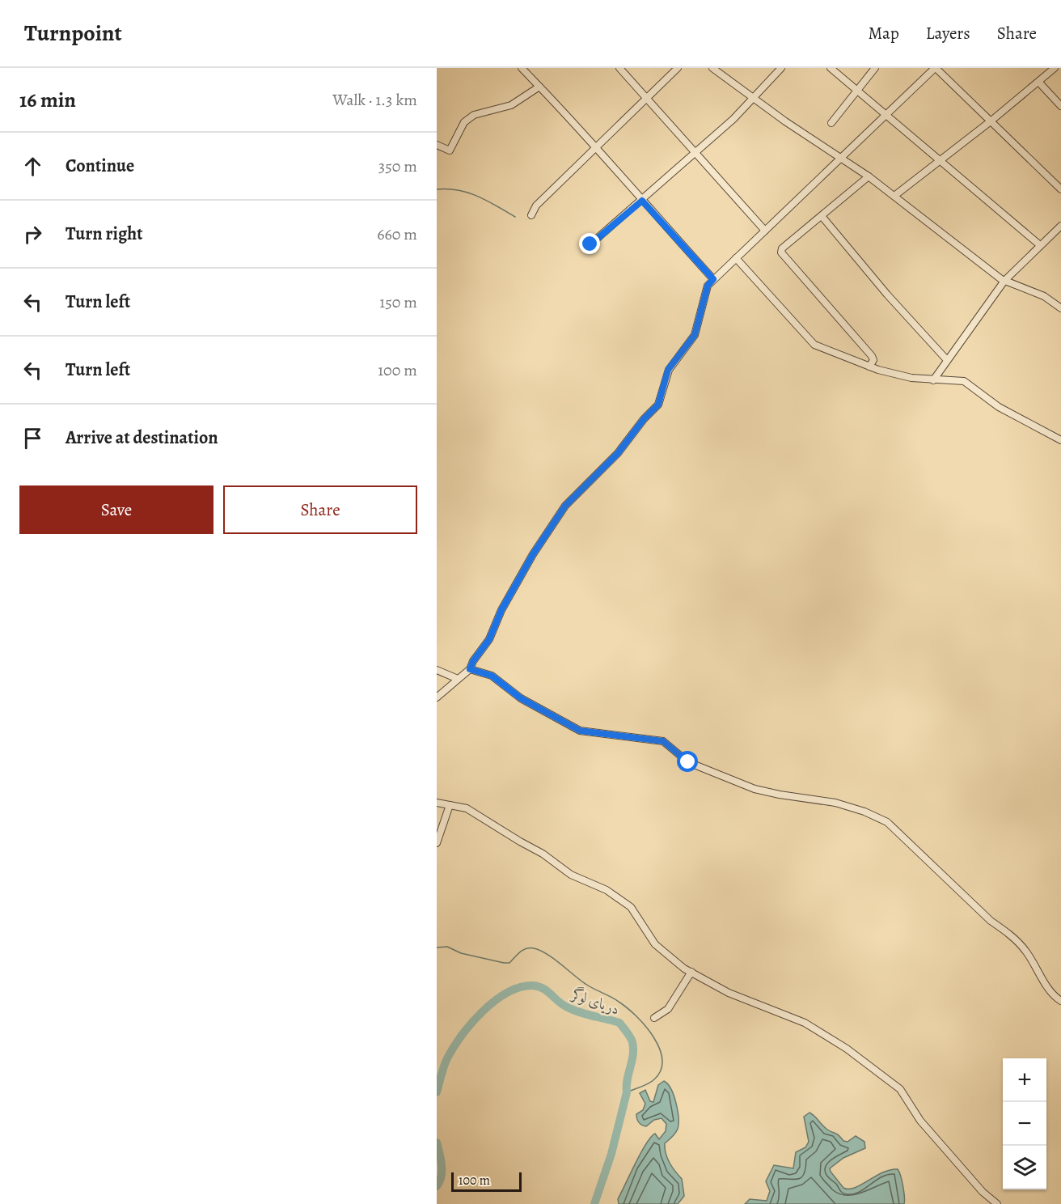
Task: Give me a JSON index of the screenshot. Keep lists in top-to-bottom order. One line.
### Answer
{"water":["دریای لوگر"],"scale_bar":"100 m","page":{"header":"Turnpoint","nav":["Map","Layers","Share"],"heading":["16 min","Walk · 1.3 km"],"list":[["Continue","350 m"],["Turn right","660 m"],["Turn left","150 m"],["Turn left","100 m"],"Arrive at destination"],"buttons":["Save","Share"],"map_buttons":["+","−"],"scale":"100 m"}}
